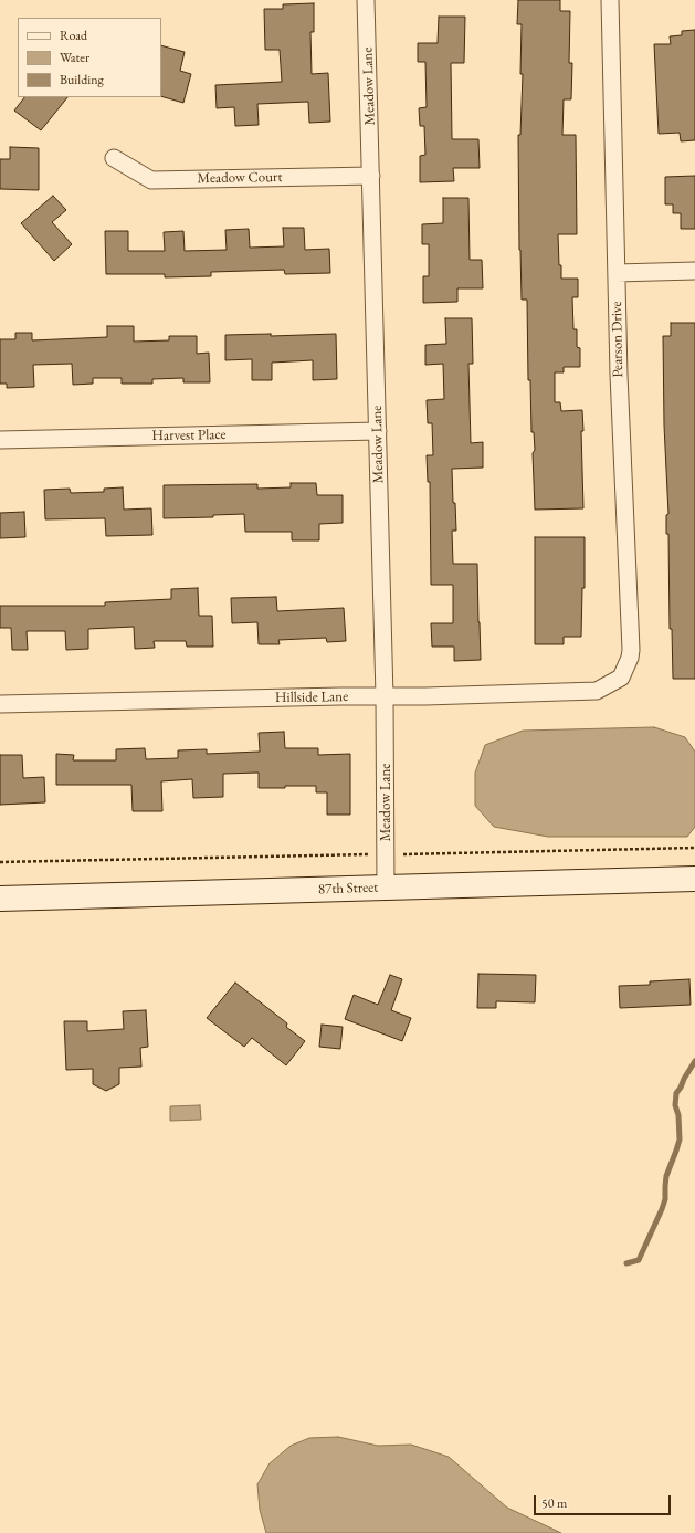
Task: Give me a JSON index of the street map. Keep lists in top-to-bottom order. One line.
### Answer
{"streets":{"main road":["87th Street"],"street":["Meadow Lane","Meadow Court","Pearson Drive","Harvest Place","Hillside Lane"]},"crossings":[["Meadow Lane","Meadow Court"],["Meadow Lane","Harvest Place"],["Meadow Lane","Hillside Lane"],["Meadow Lane","87th Street"],["Pearson Drive","Hillside Lane"]],"legend":["Road","Water","Building"],"scale_bar":"50 m"}
